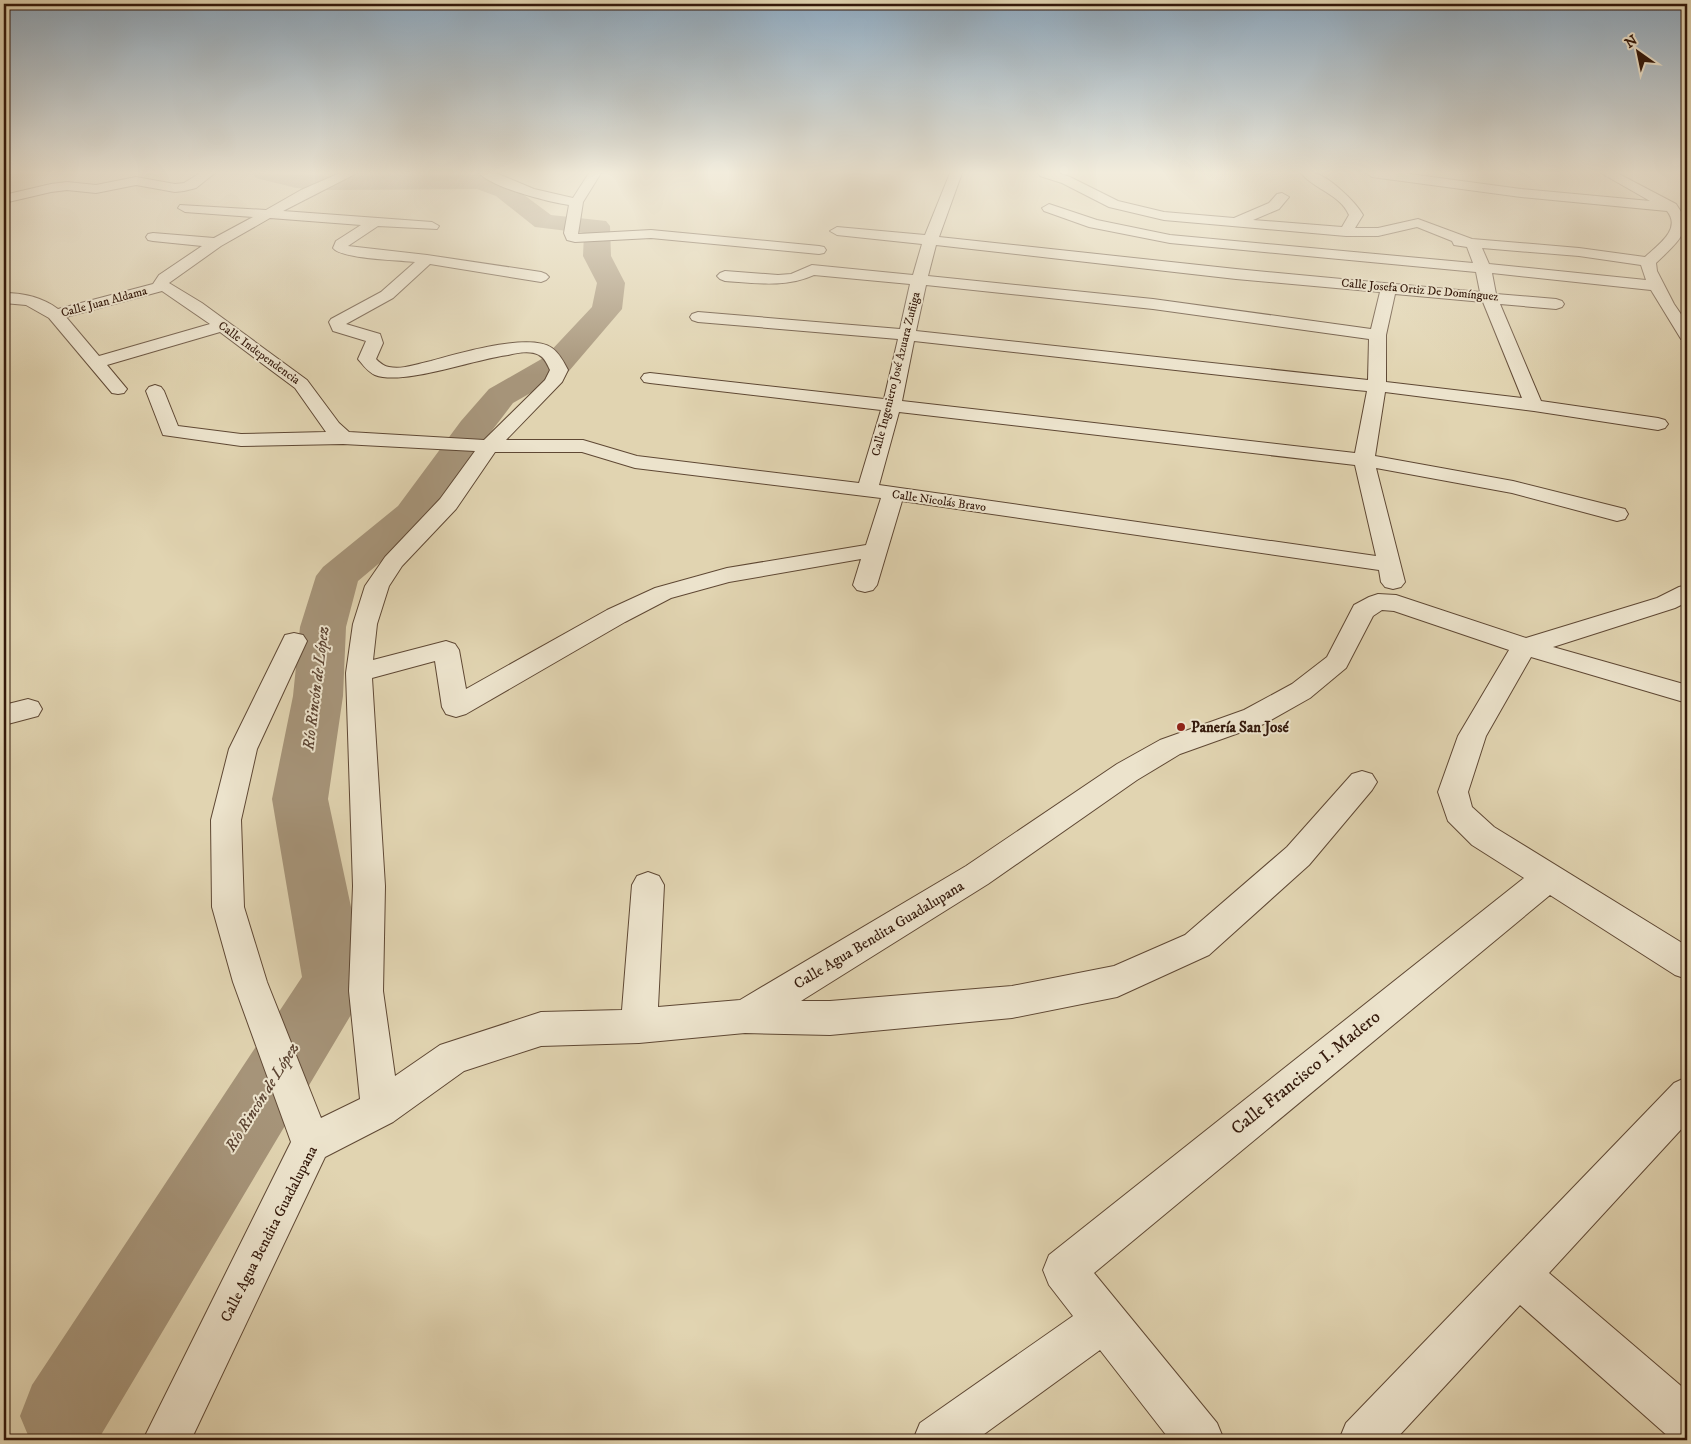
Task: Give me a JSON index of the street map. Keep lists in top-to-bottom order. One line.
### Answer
{"streets":{"street":["Calle Josefa Ortiz De Domínguez","Calle Juan Aldama","Calle Independencia","Calle Ingeniero José Azuara Zuñiga","Calle Nicolás Bravo","Calle Agua Bendita Guadalupana","Calle Francisco I. Madero"]},"crossings":[["Calle Josefa Ortiz De Domínguez","Calle Ingeniero José Azuara Zuñiga"],["Calle Juan Aldama","Calle Independencia"],["Calle Ingeniero José Azuara Zuñiga","Calle Nicolás Bravo"]],"water":["Río Rincón de López"],"places":["Panería San José"],"north":"top left"}
